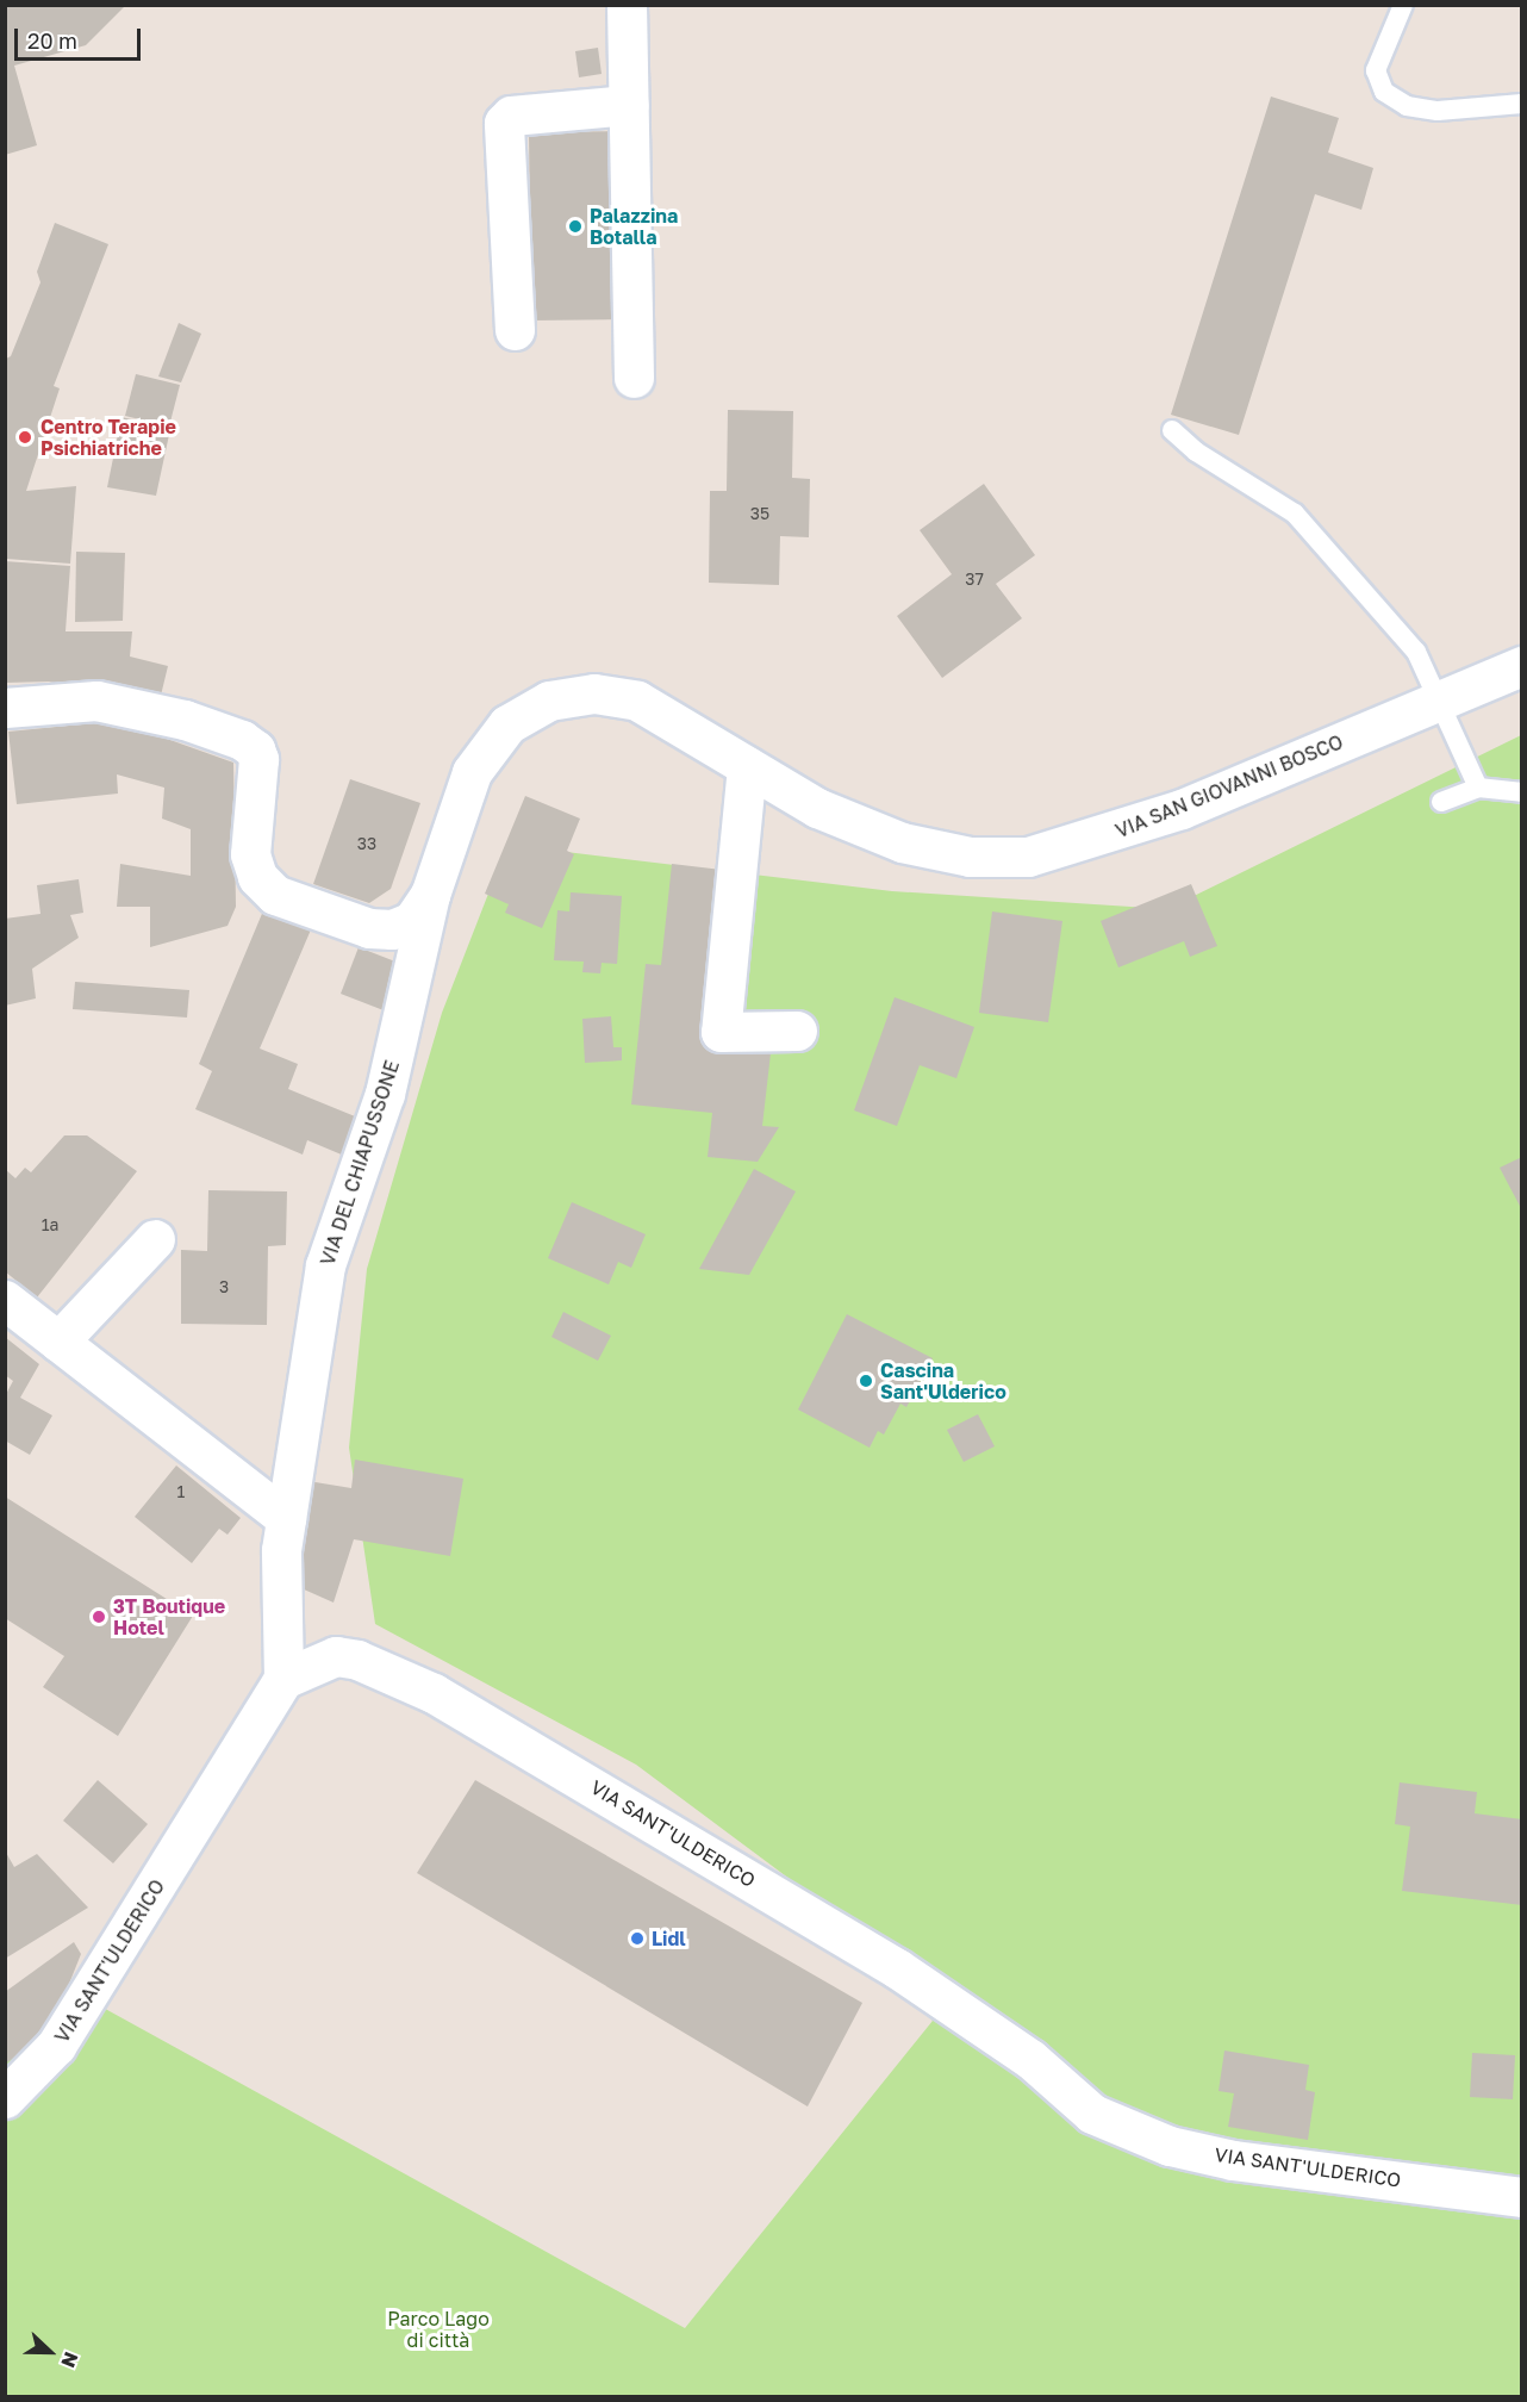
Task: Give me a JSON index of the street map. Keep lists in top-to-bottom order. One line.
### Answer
{"streets":{"street":["VIA SAN GIOVANNI BOSCO","VIA DEL CHIAPUSSONE","VIA SANT'ULDERICO"]},"crossings":[["VIA SAN GIOVANNI BOSCO","VIA DEL CHIAPUSSONE"],["VIA DEL CHIAPUSSONE","VIA SANT'ULDERICO"]],"parks":["Parco Lago di città"],"places":["Palazzina Botalla","Centro Terapie Psichiatriche","Cascina Sant'Ulderico","3T Boutique Hotel","Lidl"],"house_numbers":["35","37","33","1a","3","1"],"scale_bar":"20 m","north":"right"}
